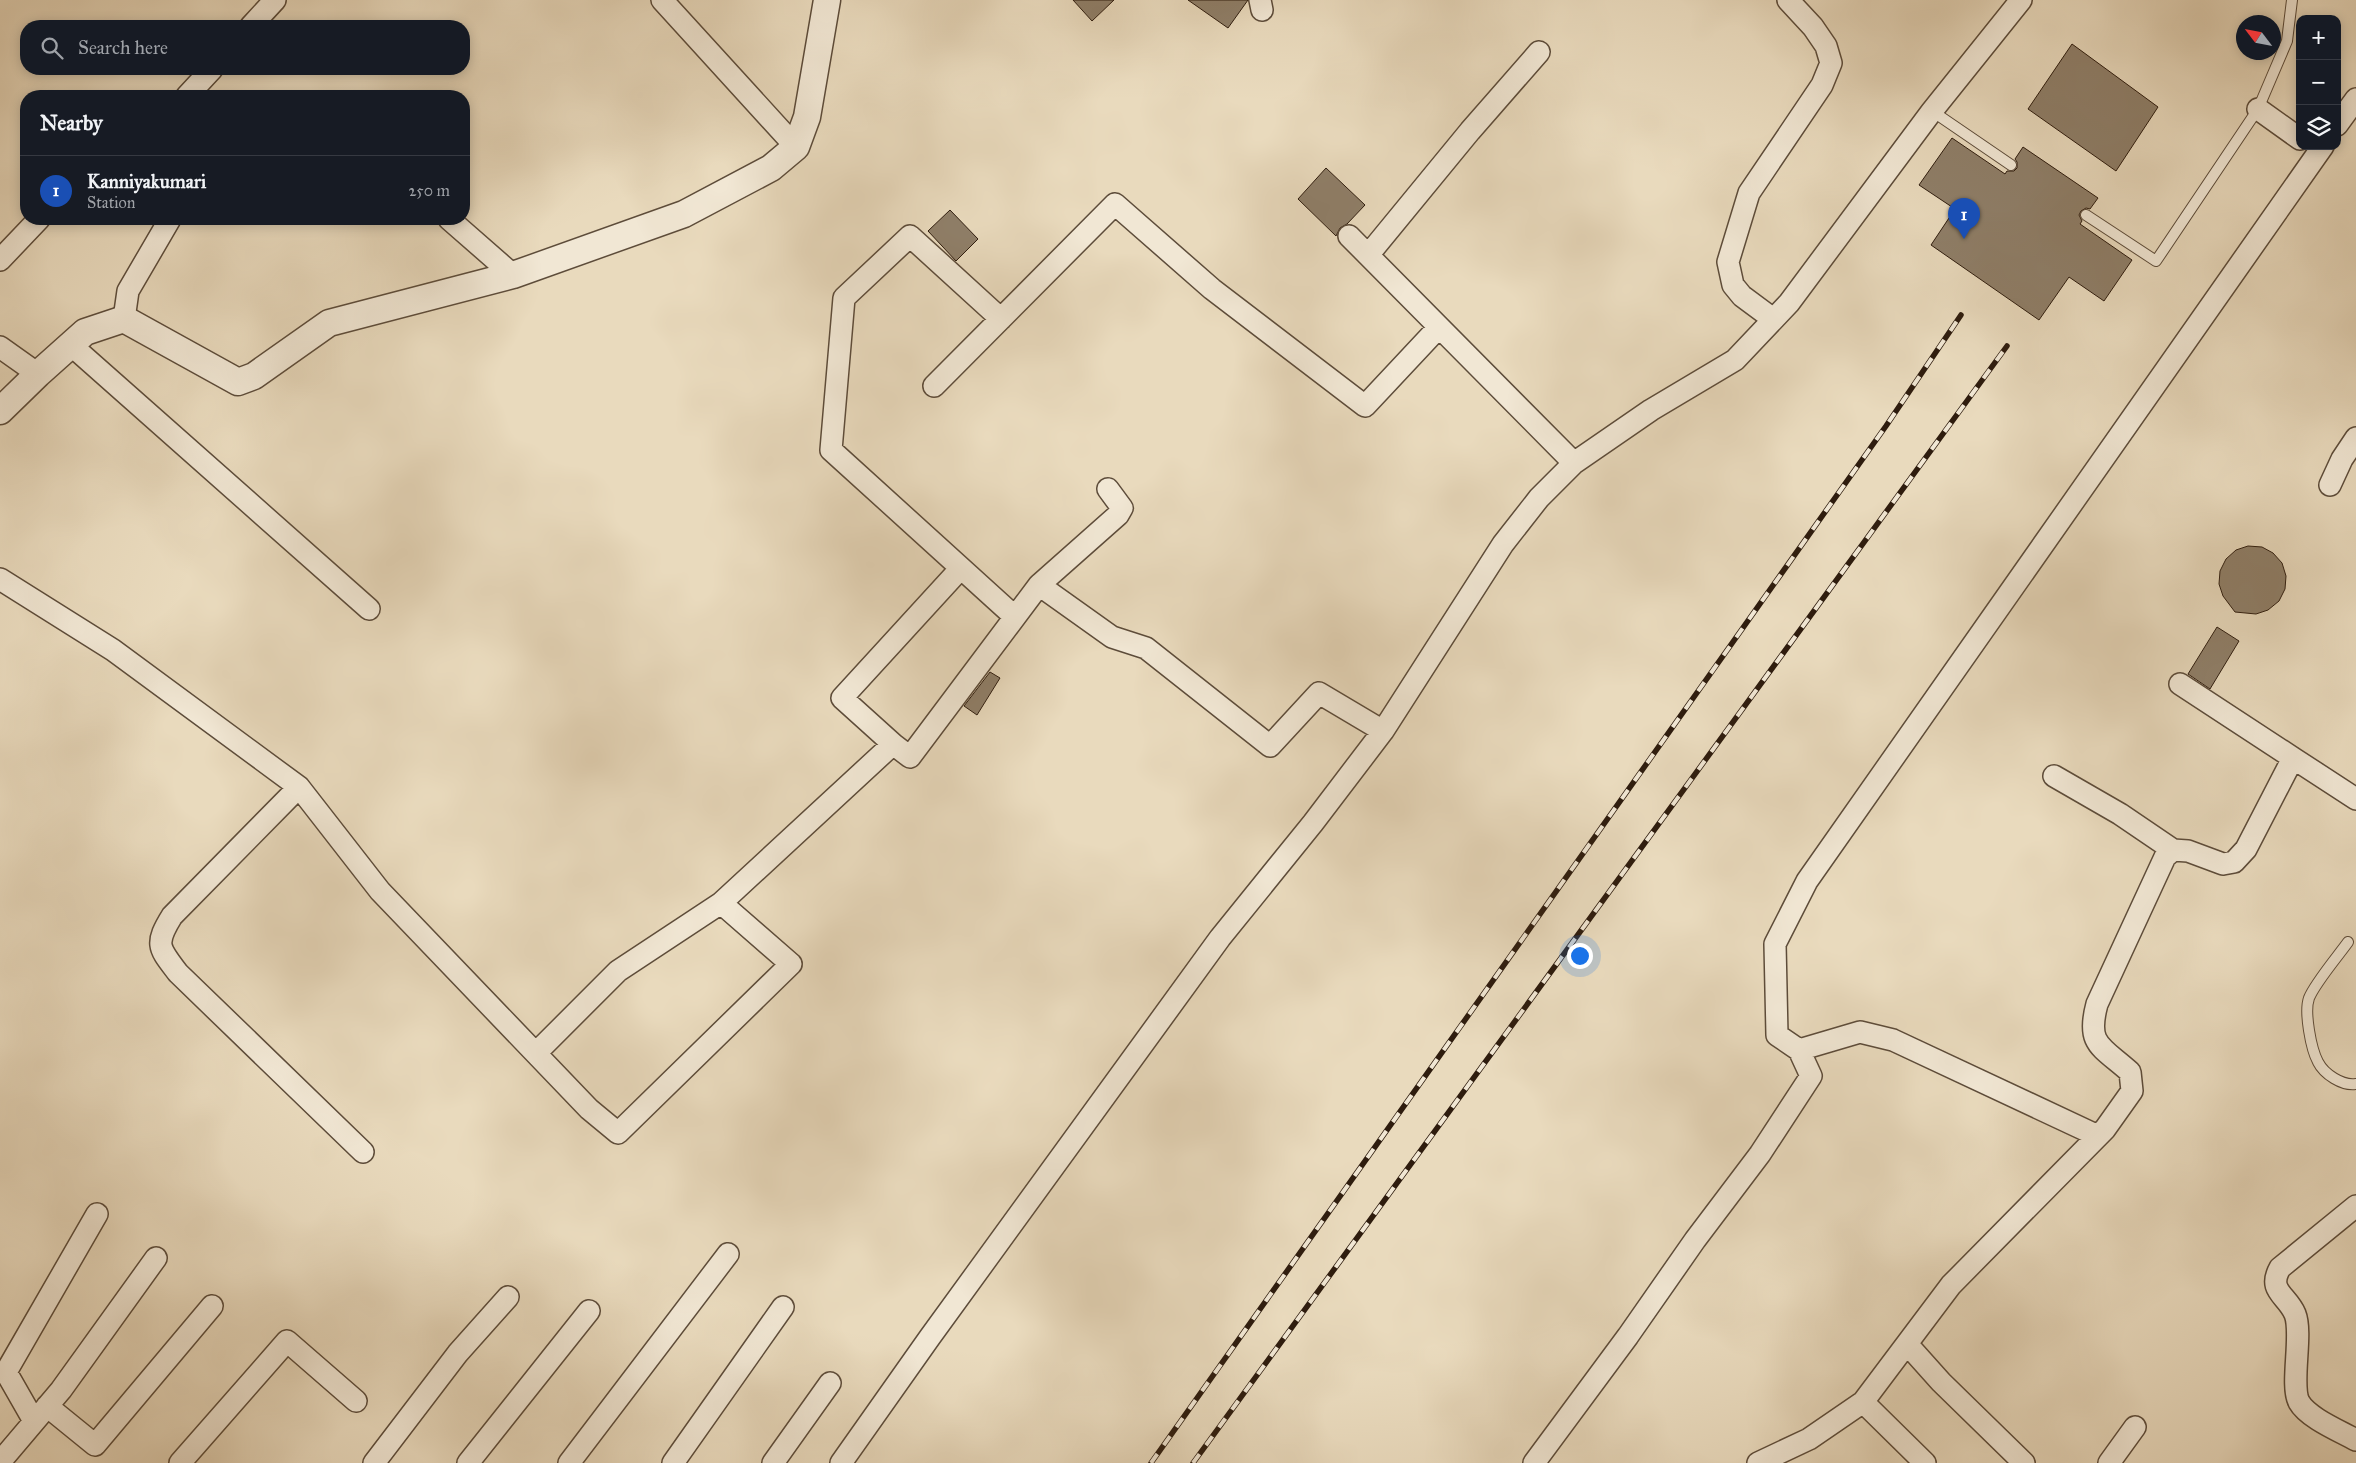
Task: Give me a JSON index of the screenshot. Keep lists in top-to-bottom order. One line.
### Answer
{"north":"top left","page":{"map_buttons":["+","−"],"search":"Search here","heading":"Nearby","list":[{"mark":"1","name":"Kanniyakumari","note":"Station","value":"250 m"}],"pins":"1"}}
